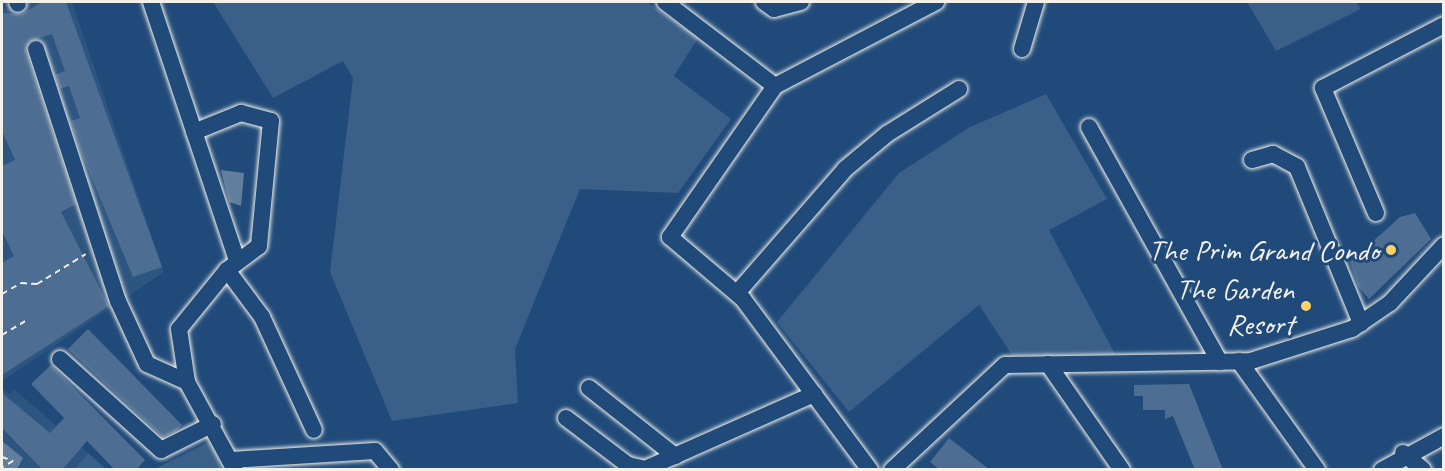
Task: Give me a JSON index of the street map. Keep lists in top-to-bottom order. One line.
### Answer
{"places":["The Prim Grand Condo","The Garden Resort"]}
